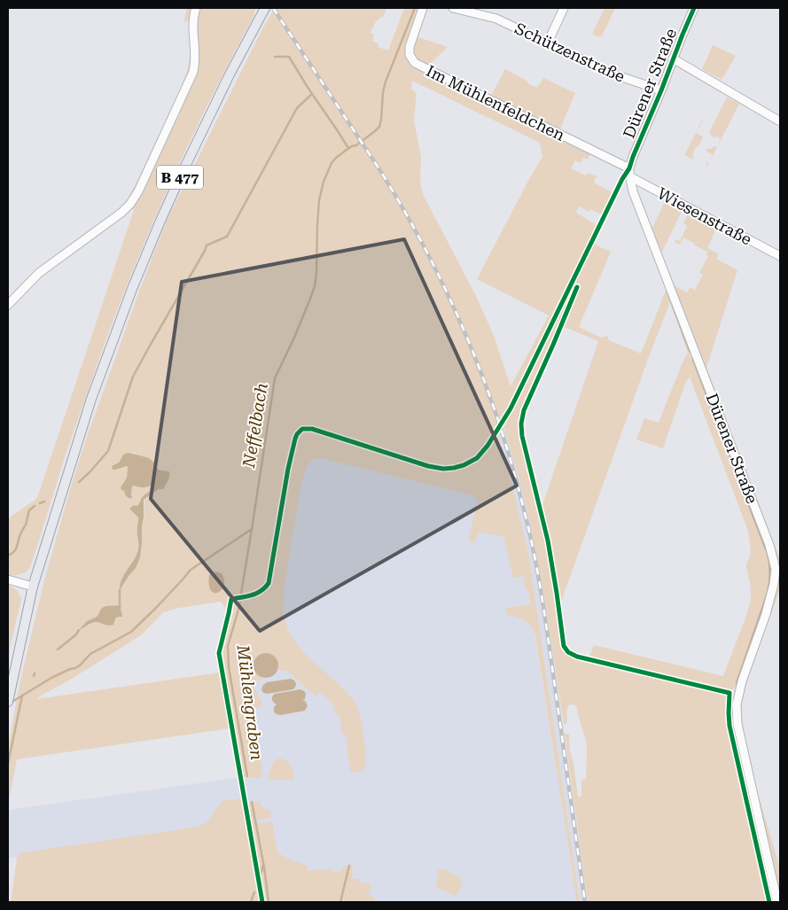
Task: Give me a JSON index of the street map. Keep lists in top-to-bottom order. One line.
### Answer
{"streets":{"main road":["B 477"],"street":["Schützenstraße","Dürener Straße","Im Mühlenfeldchen","Wiesenstraße"]},"crossings":[["Schützenstraße","Dürener Straße"],["Dürener Straße","Im Mühlenfeldchen"],["Dürener Straße","Wiesenstraße"],["Im Mühlenfeldchen","Wiesenstraße"]],"water":["Neffelbach","Mühlengraben"]}
